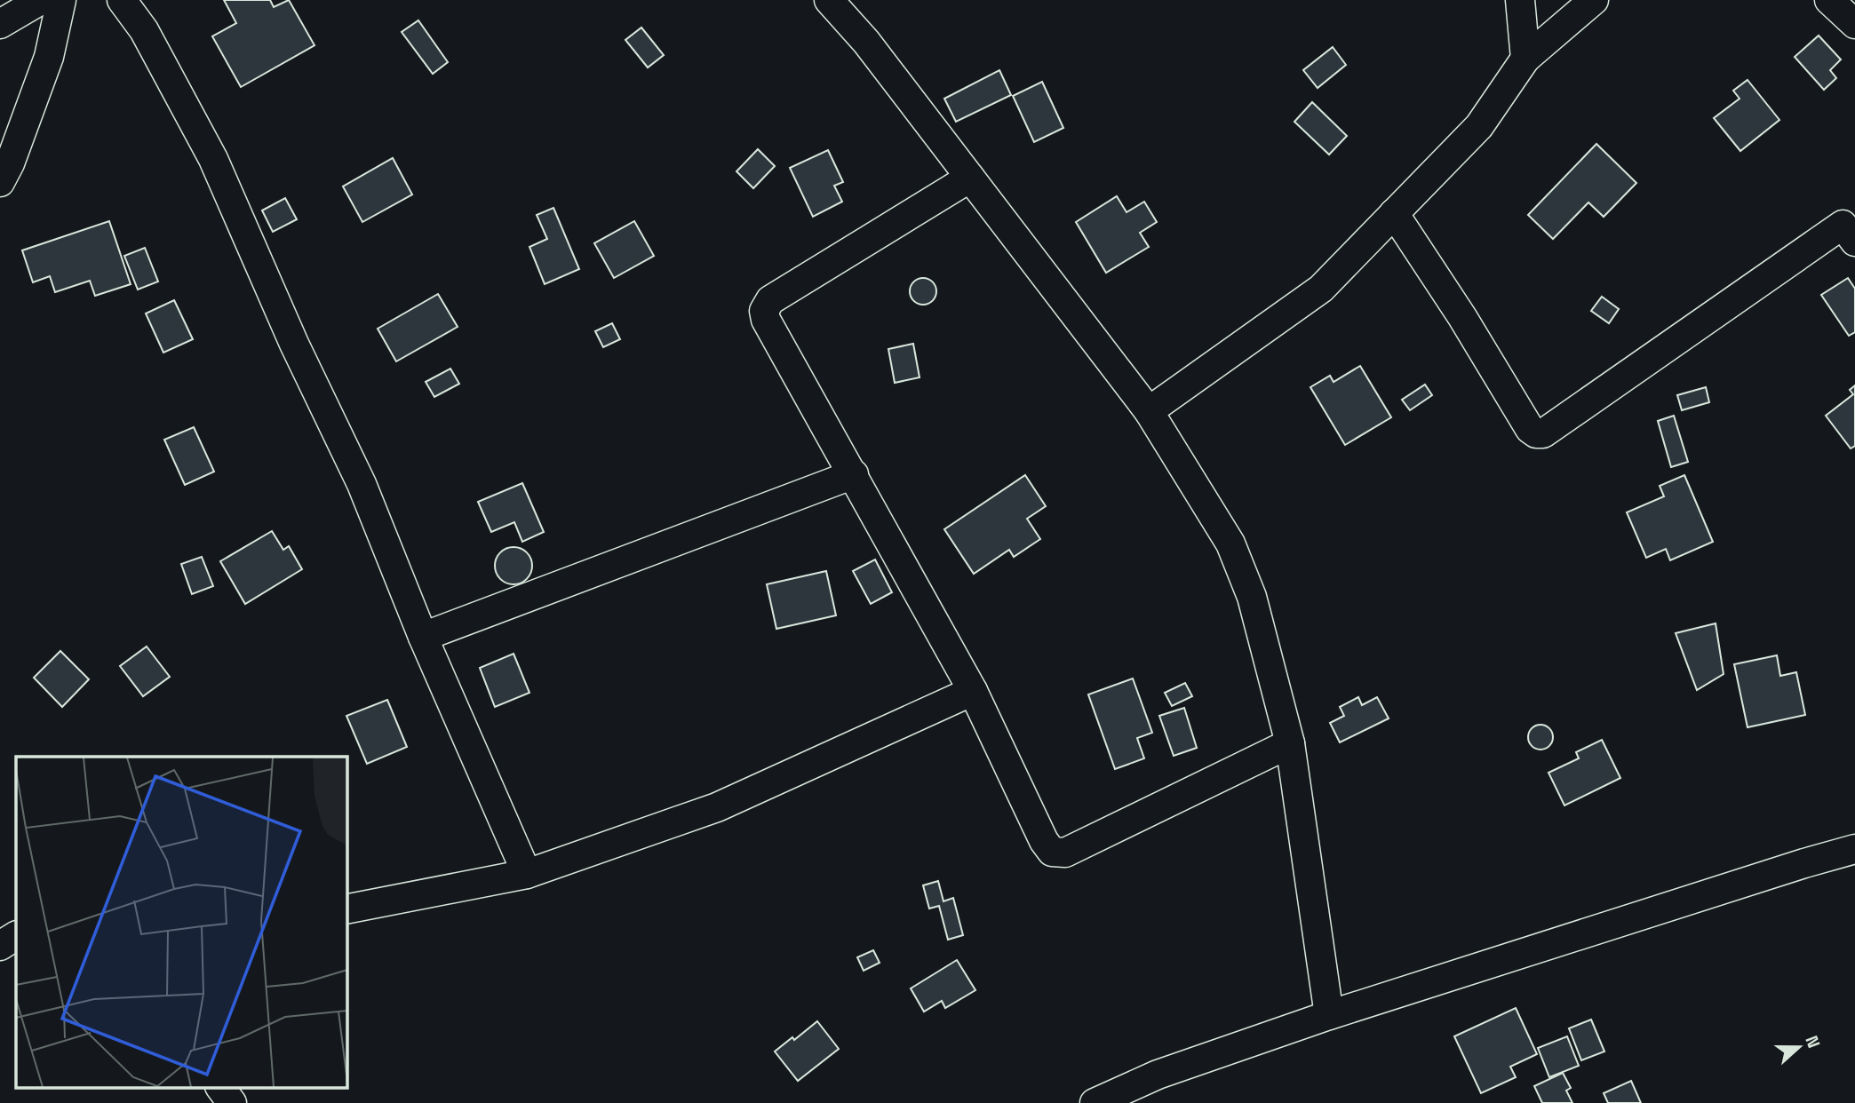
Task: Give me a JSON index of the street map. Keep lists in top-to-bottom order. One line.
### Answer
{"north":"right"}
